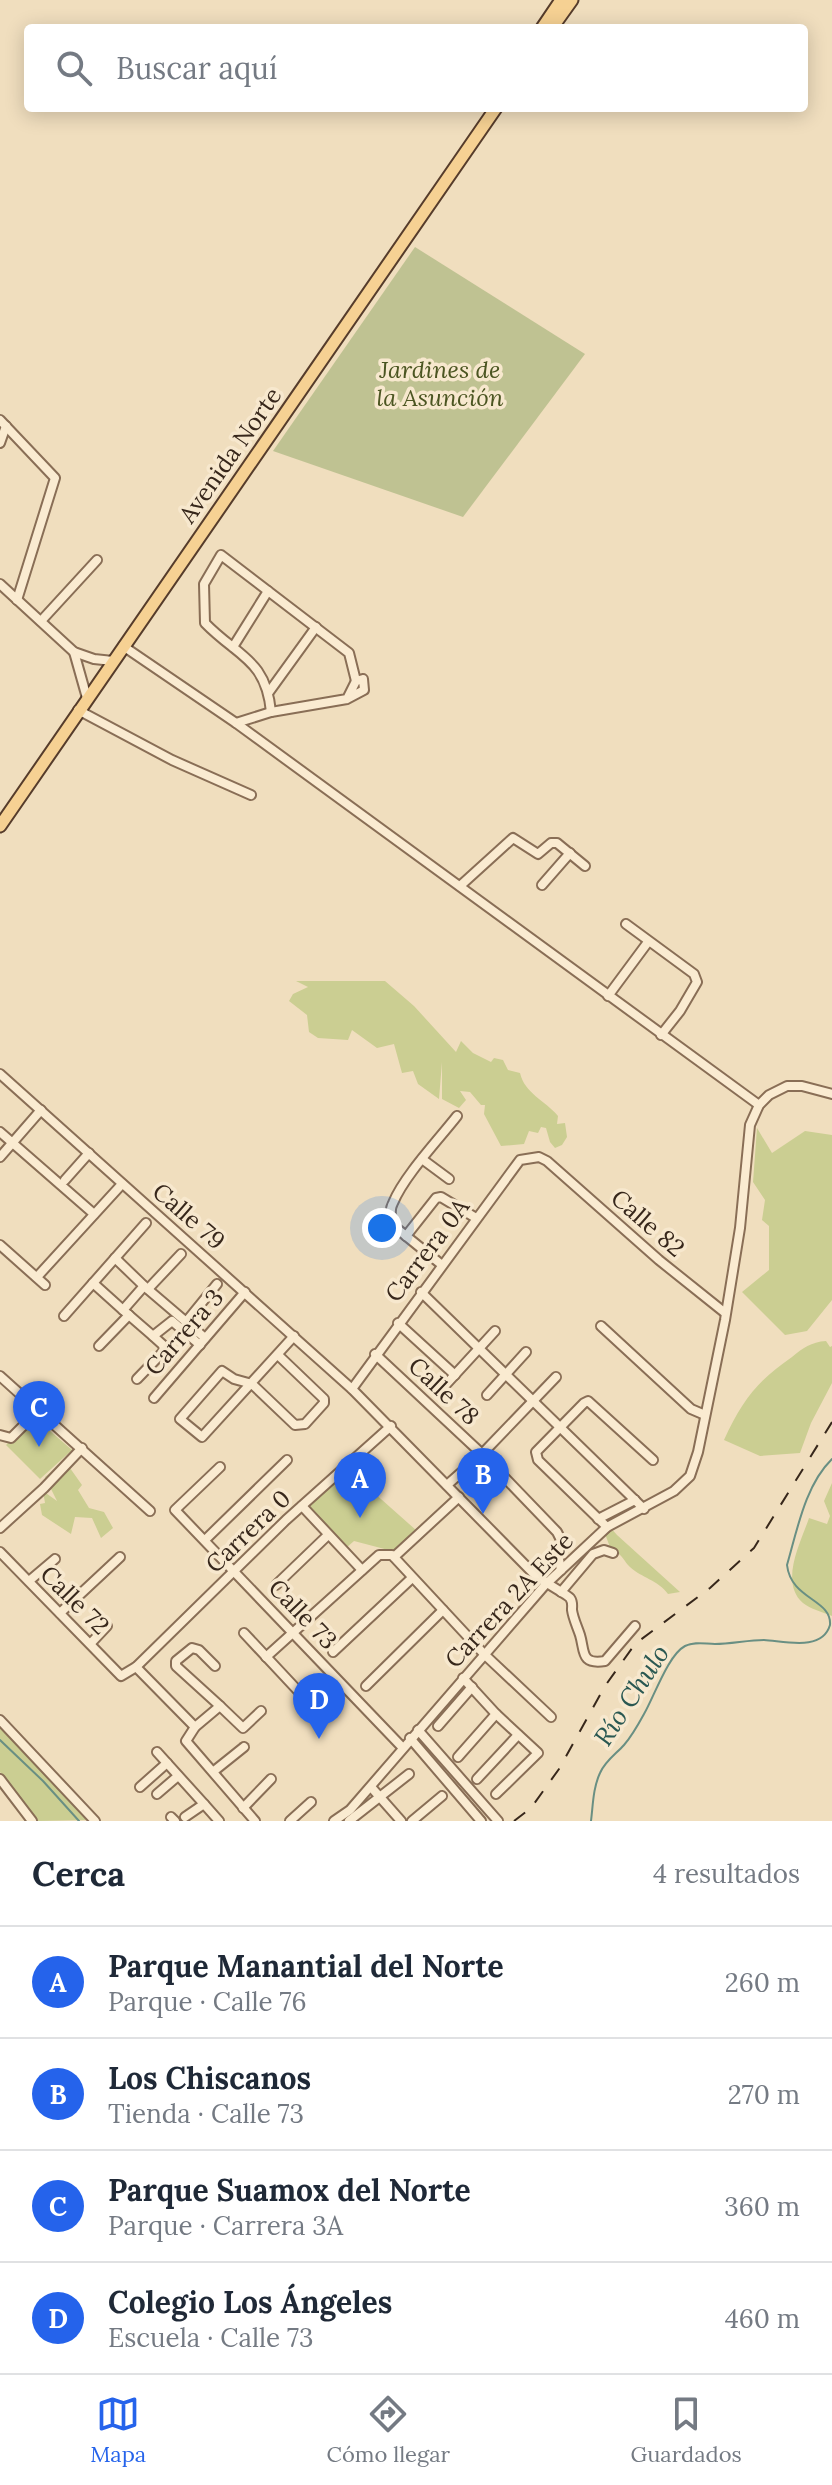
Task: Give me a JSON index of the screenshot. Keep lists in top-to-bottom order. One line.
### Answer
{"streets":{"main road":["Avenida Norte"],"street":["Calle 79","Calle 82","Carrera 0A","Carrera 3","Calle 78","Carrera 0","Calle 72","Carrera 2A Este","Calle 73"]},"crossings":[["Calle 79","Carrera 0A"],["Calle 79","Carrera 3"],["Calle 82","Carrera 0A"],["Calle 82","Carrera 2A Este"],["Carrera 0A","Calle 78"],["Calle 78","Carrera 2A Este"],["Carrera 0","Calle 72"],["Carrera 0","Calle 73"],["Carrera 2A Este","Calle 73"]],"water":["Río Chulo"],"parks":["Jardines de la Asunción"],"page":{"search":"Buscar aquí","pins":["C","B","A","D"],"heading":["Cerca","4 resultados"],"list":[{"mark":"A","name":"Parque Manantial del Norte","note":"Parque · Calle 76","value":"260 m"},{"mark":"B","name":"Los Chiscanos","note":"Tienda · Calle 73","value":"270 m"},{"mark":"C","name":"Parque Suamox del Norte","note":"Parque · Carrera 3A","value":"360 m"},{"mark":"D","name":"Colegio Los Ángeles","note":"Escuela · Calle 73","value":"460 m"}],"nav":["Mapa","Cómo llegar","Guardados"]}}
